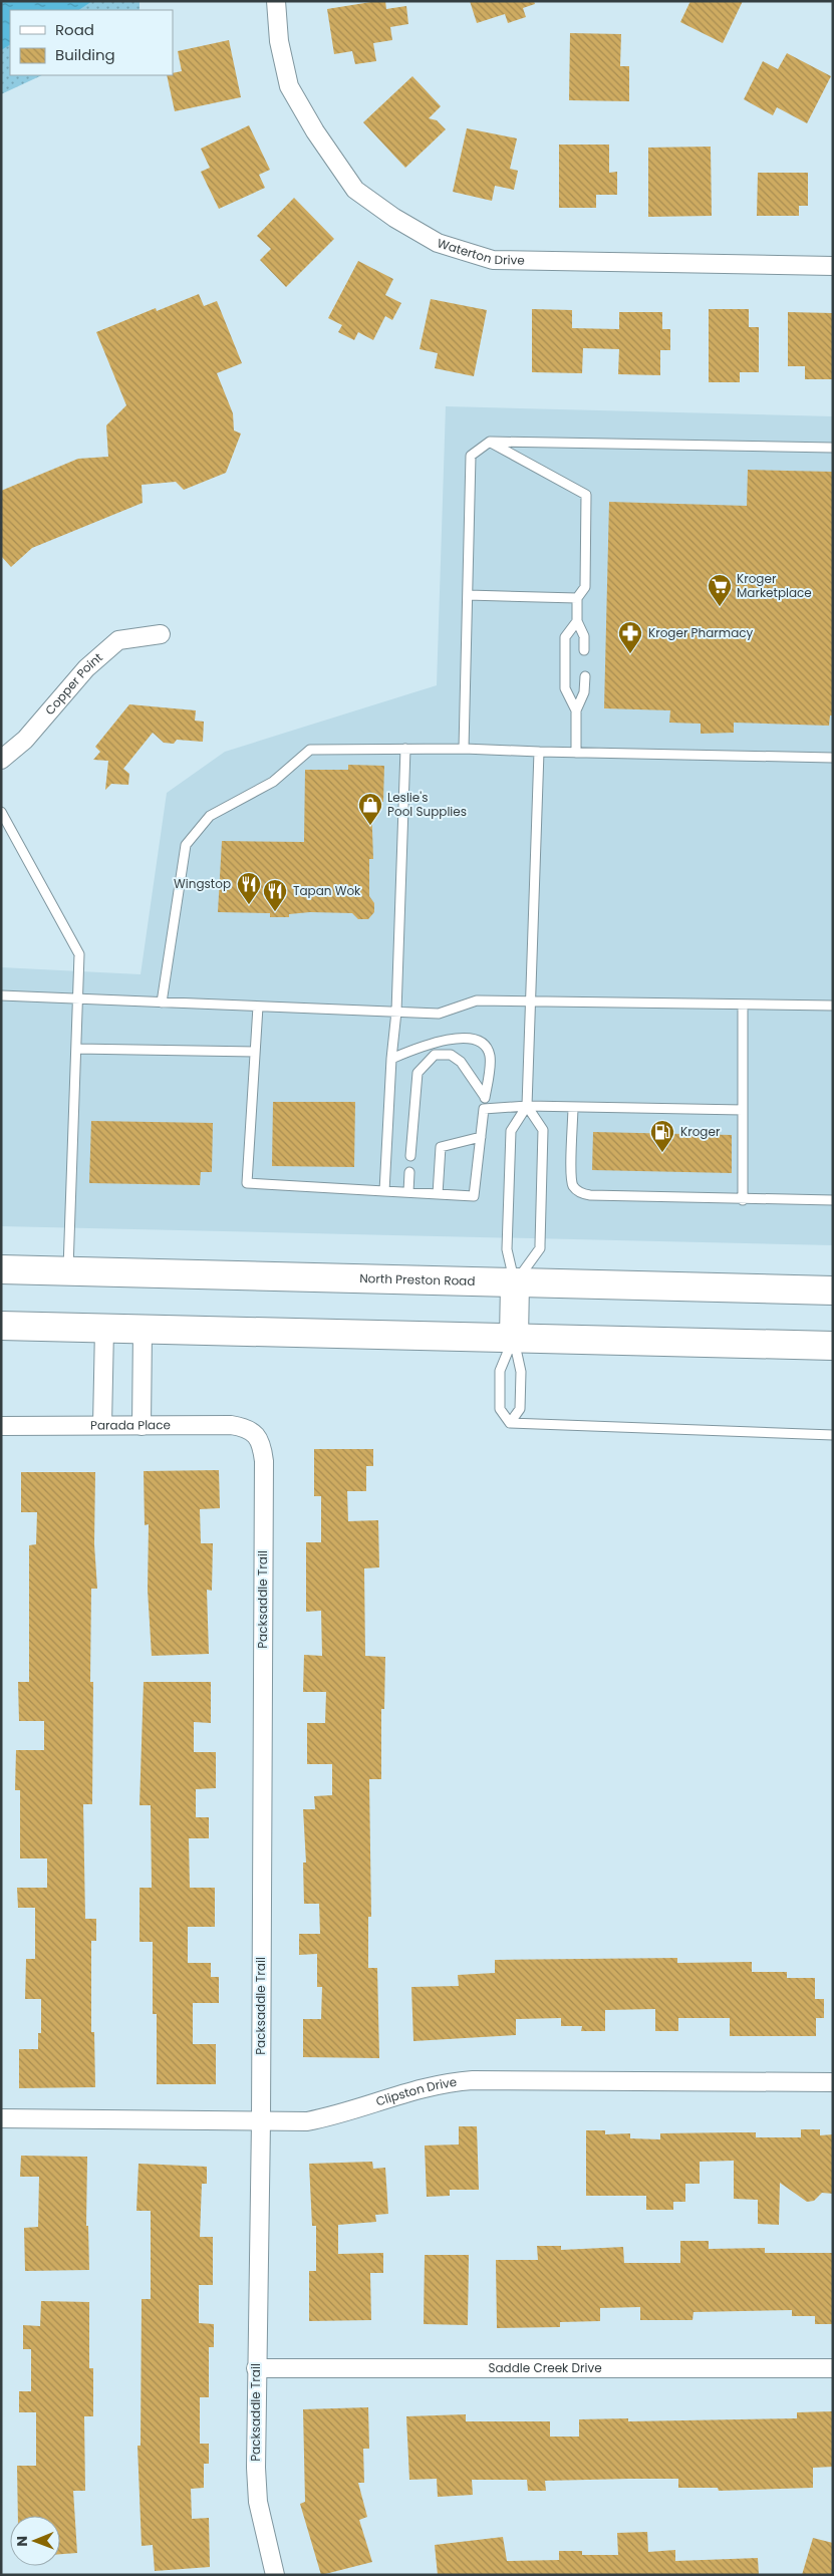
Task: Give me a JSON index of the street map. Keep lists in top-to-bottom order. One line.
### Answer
{"streets":{"main road":["North Preston Road"],"street":["Waterton Drive","Copper Point","Parada Place","Packsaddle Trail","Clipston Drive","Saddle Creek Drive"]},"crossings":[["Parada Place","Packsaddle Trail"],["Packsaddle Trail","Clipston Drive"],["Packsaddle Trail","Saddle Creek Drive"]],"places":{"supermarket":["Kroger Marketplace"],"pharmacy":["Kroger Pharmacy"],"shop":["Leslie's Pool Supplies"],"restaurant":["Wingstop","Tapan Wok"],"fuel station":["Kroger"]},"legend":["Road","Building"],"north":"left"}
